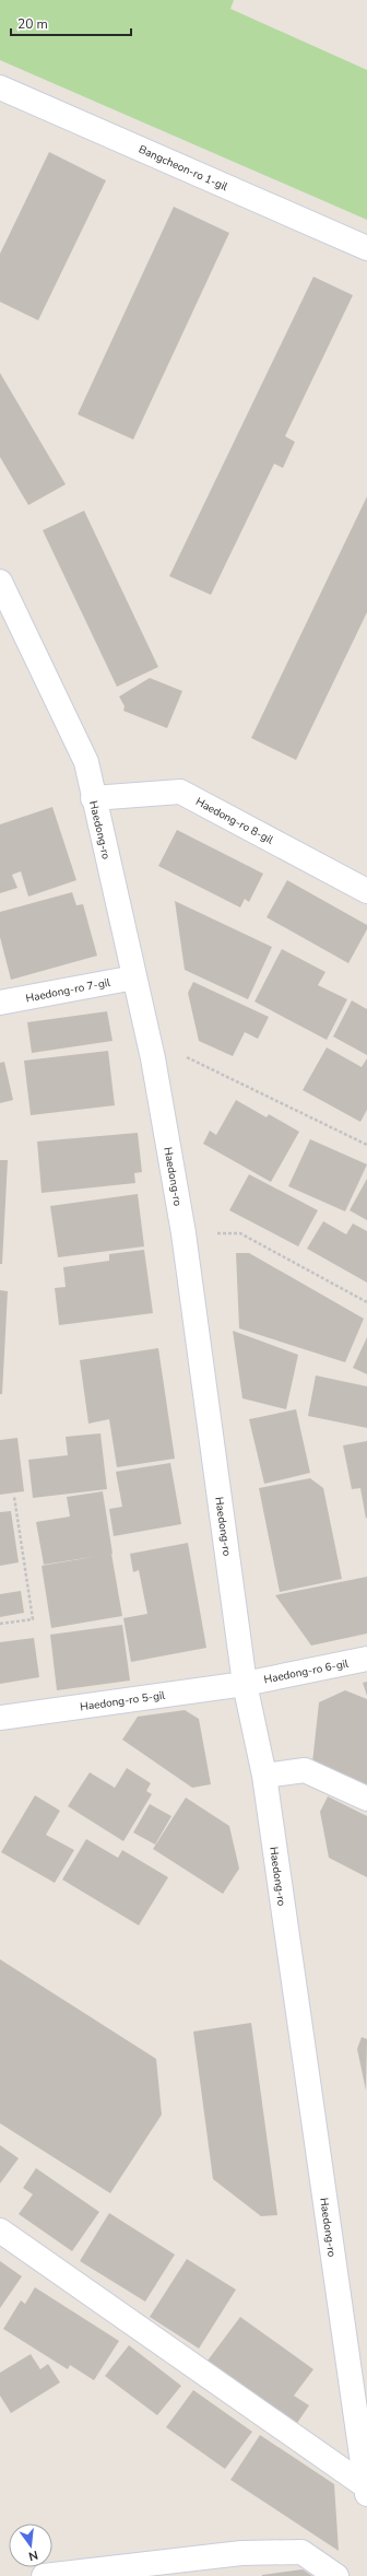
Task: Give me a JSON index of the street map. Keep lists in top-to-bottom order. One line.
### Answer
{"streets":{"street":["Bangcheon-ro 1-gil","Haedong-ro 8-gil","Haedong-ro","Haedong-ro 7-gil","Haedong-ro 6-gil","Haedong-ro 5-gil"]},"crossings":[["Haedong-ro 8-gil","Haedong-ro"],["Haedong-ro","Haedong-ro 7-gil"],["Haedong-ro","Haedong-ro 6-gil"],["Haedong-ro","Haedong-ro 5-gil"],["Haedong-ro 6-gil","Haedong-ro 5-gil"]],"scale_bar":"20 m","north":"bottom"}
